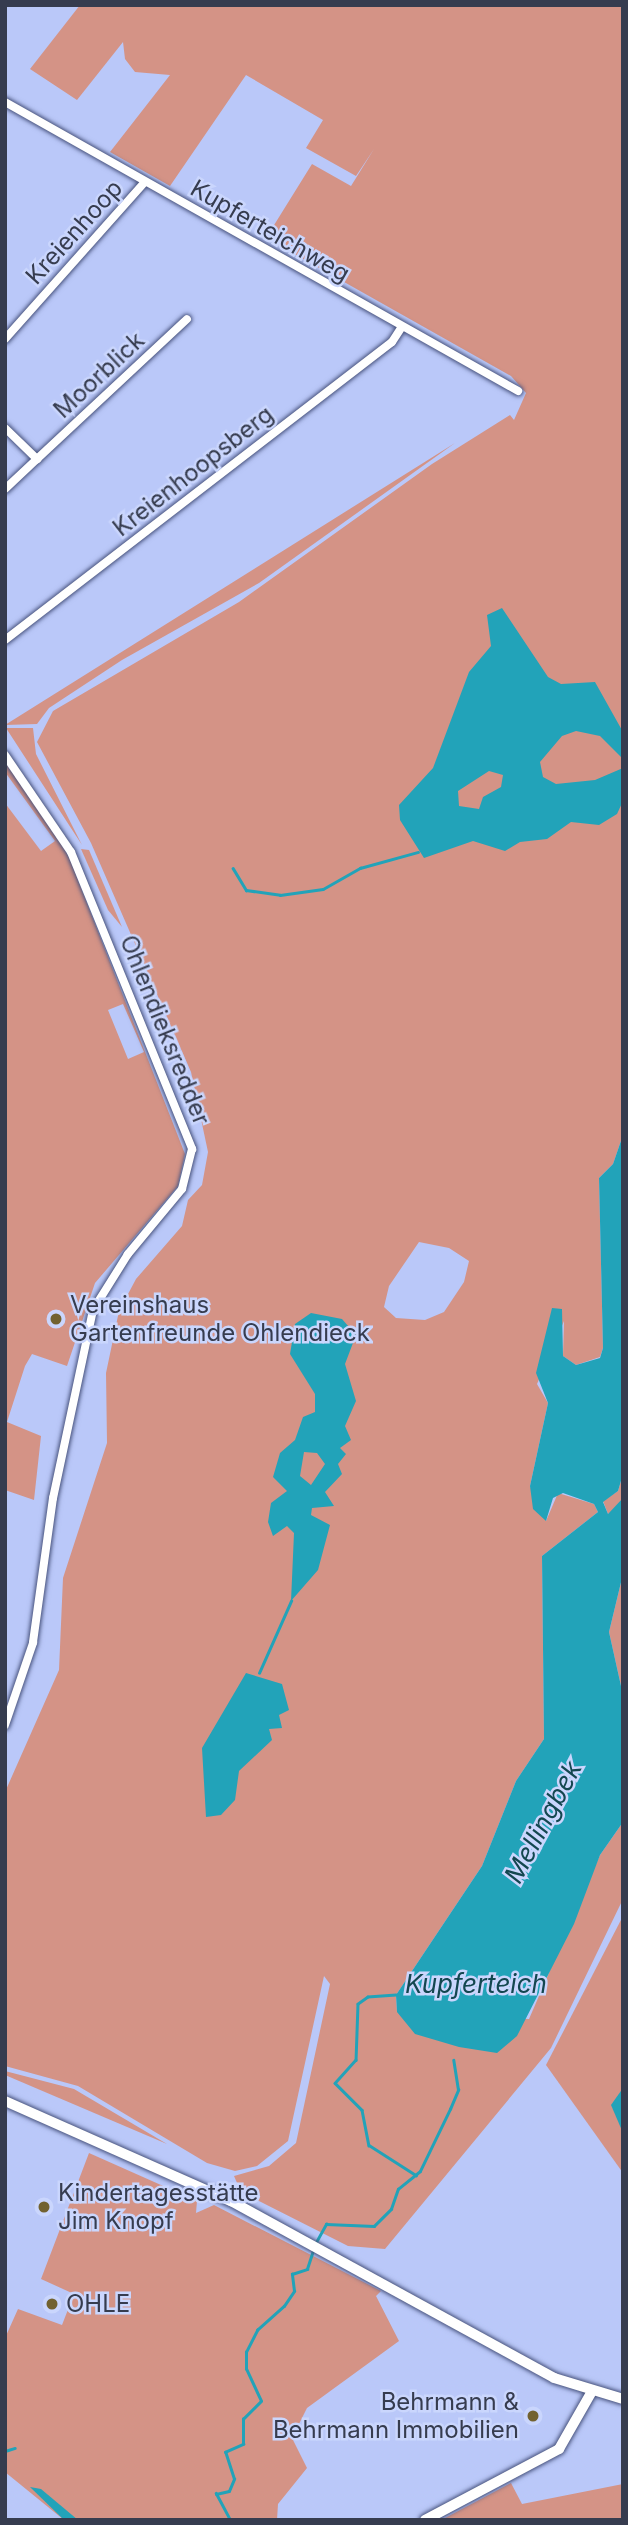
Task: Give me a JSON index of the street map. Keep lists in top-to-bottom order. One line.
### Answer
{"streets":{"street":["Kupferteichweg","Kreienhoop","Moorblick","Kreienhoopsberg","Ohlendieksredder"]},"crossings":[["Kupferteichweg","Kreienhoop"],["Kupferteichweg","Kreienhoopsberg"]],"water":["Mellingbek","Kupferteich"],"places":["Vereinshaus Gartenfreunde Ohlendieck","Kindertagesstätte Jim Knopf","OHLE","Behrmann & Behrmann Immobilien"]}
